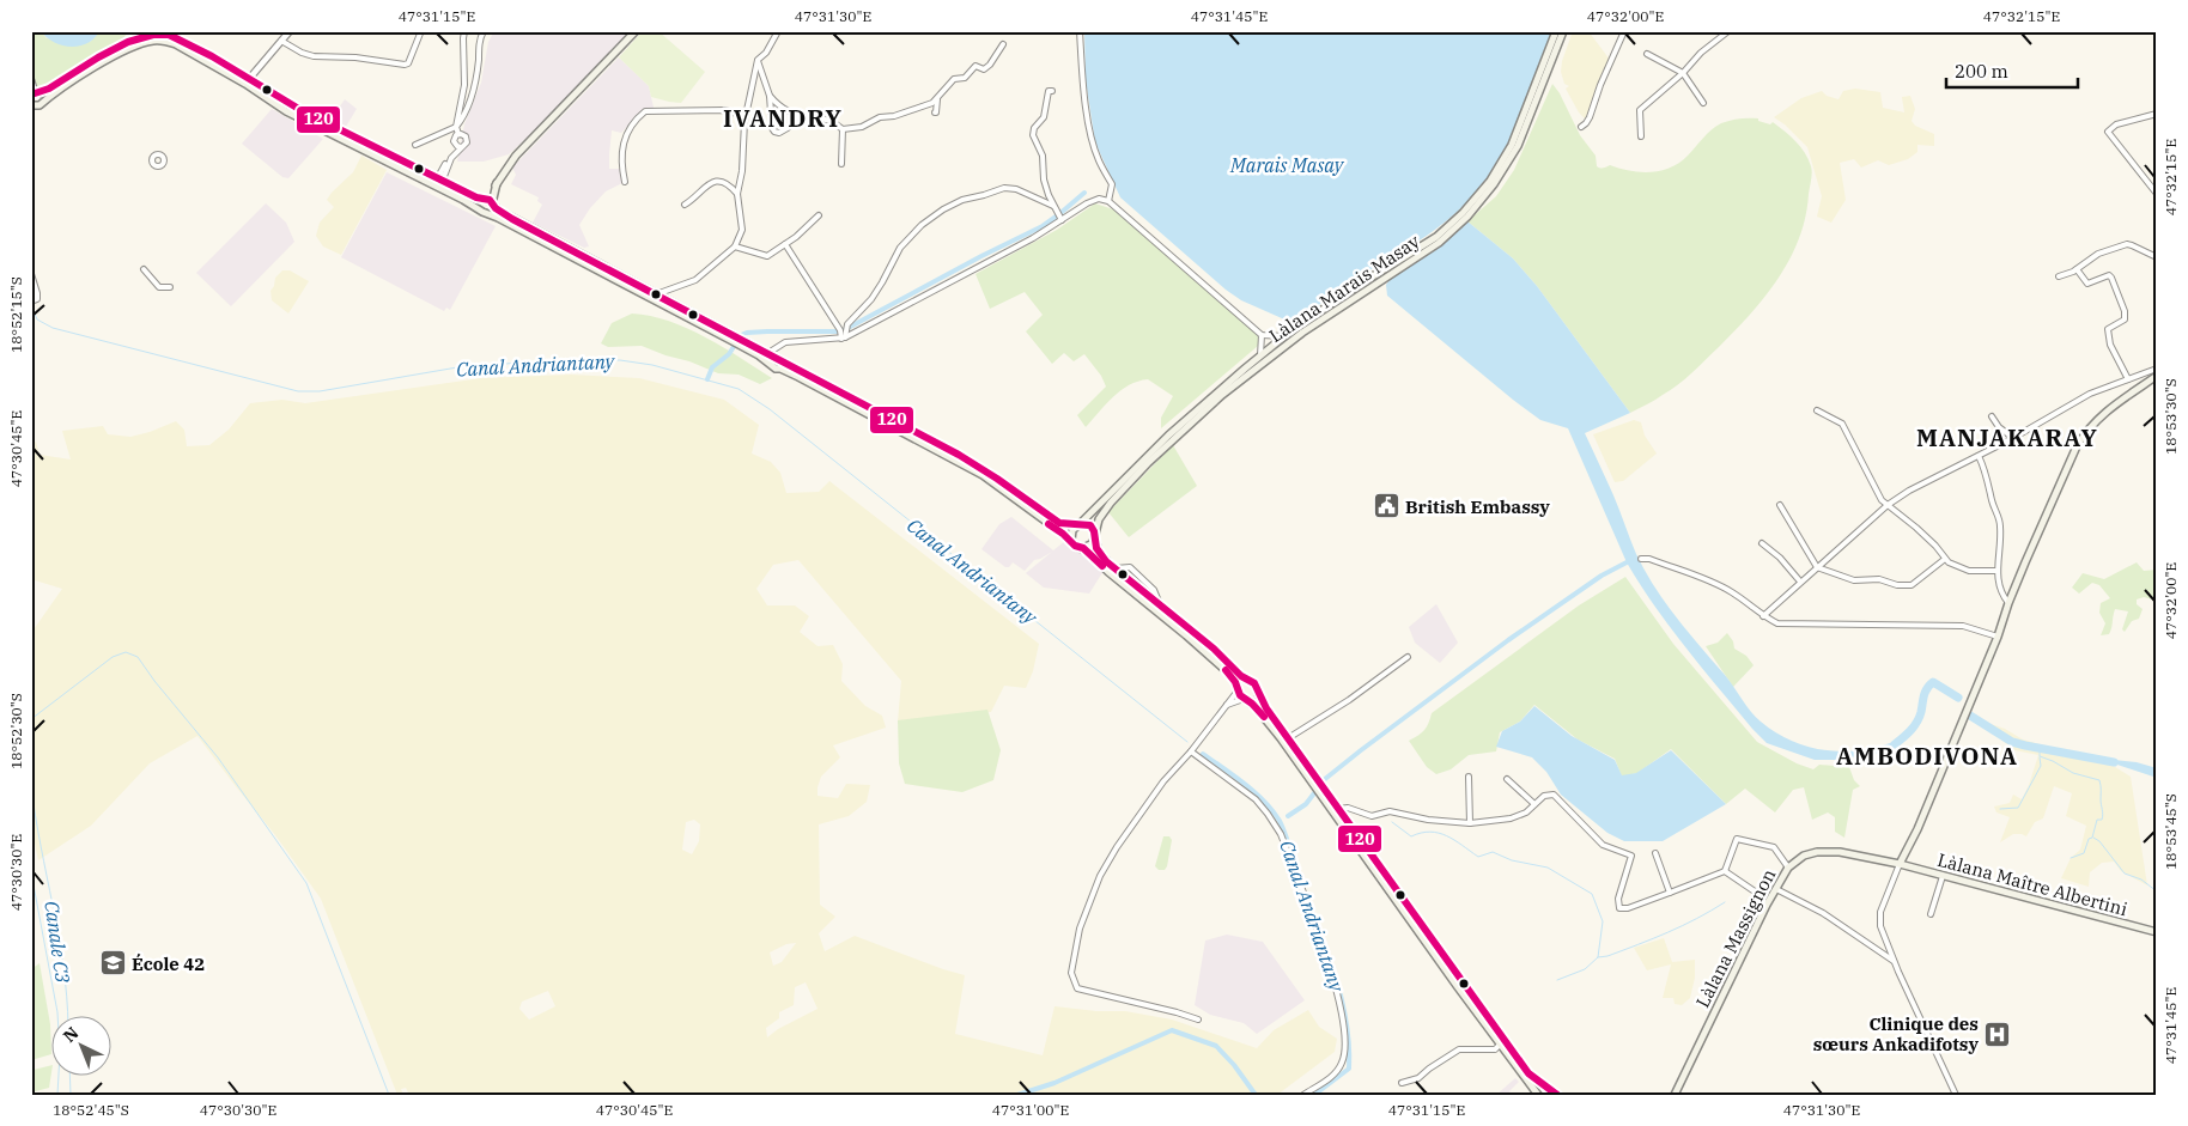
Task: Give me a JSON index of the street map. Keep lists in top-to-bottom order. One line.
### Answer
{"streets":{"main road":["Làlana Marais Masay","Làlana Maître Albertini","Làlana Massignon"]},"crossings":[["Làlana Maître Albertini","Làlana Massignon"]],"districts":["IVANDRY","MANJAKARAY","AMBODIVONA"],"water":["Marais Masay","Canal Andriantany","Canale C3"],"places":{"public building":["British Embassy"],"school or university":["École 42"],"hospital":["Clinique des sœurs Ankadifotsy"]},"lines":["transit line 120"],"scale_bar":"200 m","north":"top left","coordinates":["47°31'15\"E","47°31'30\"E","47°31'45\"E","47°32'00\"E","47°32'15\"E","18°52'15\"S","18°53'30\"S","47°30'45\"E","18°52'30\"S","18°53'45\"S","47°30'30\"E","18°52'45\"S","47°31'00\"E"]}
